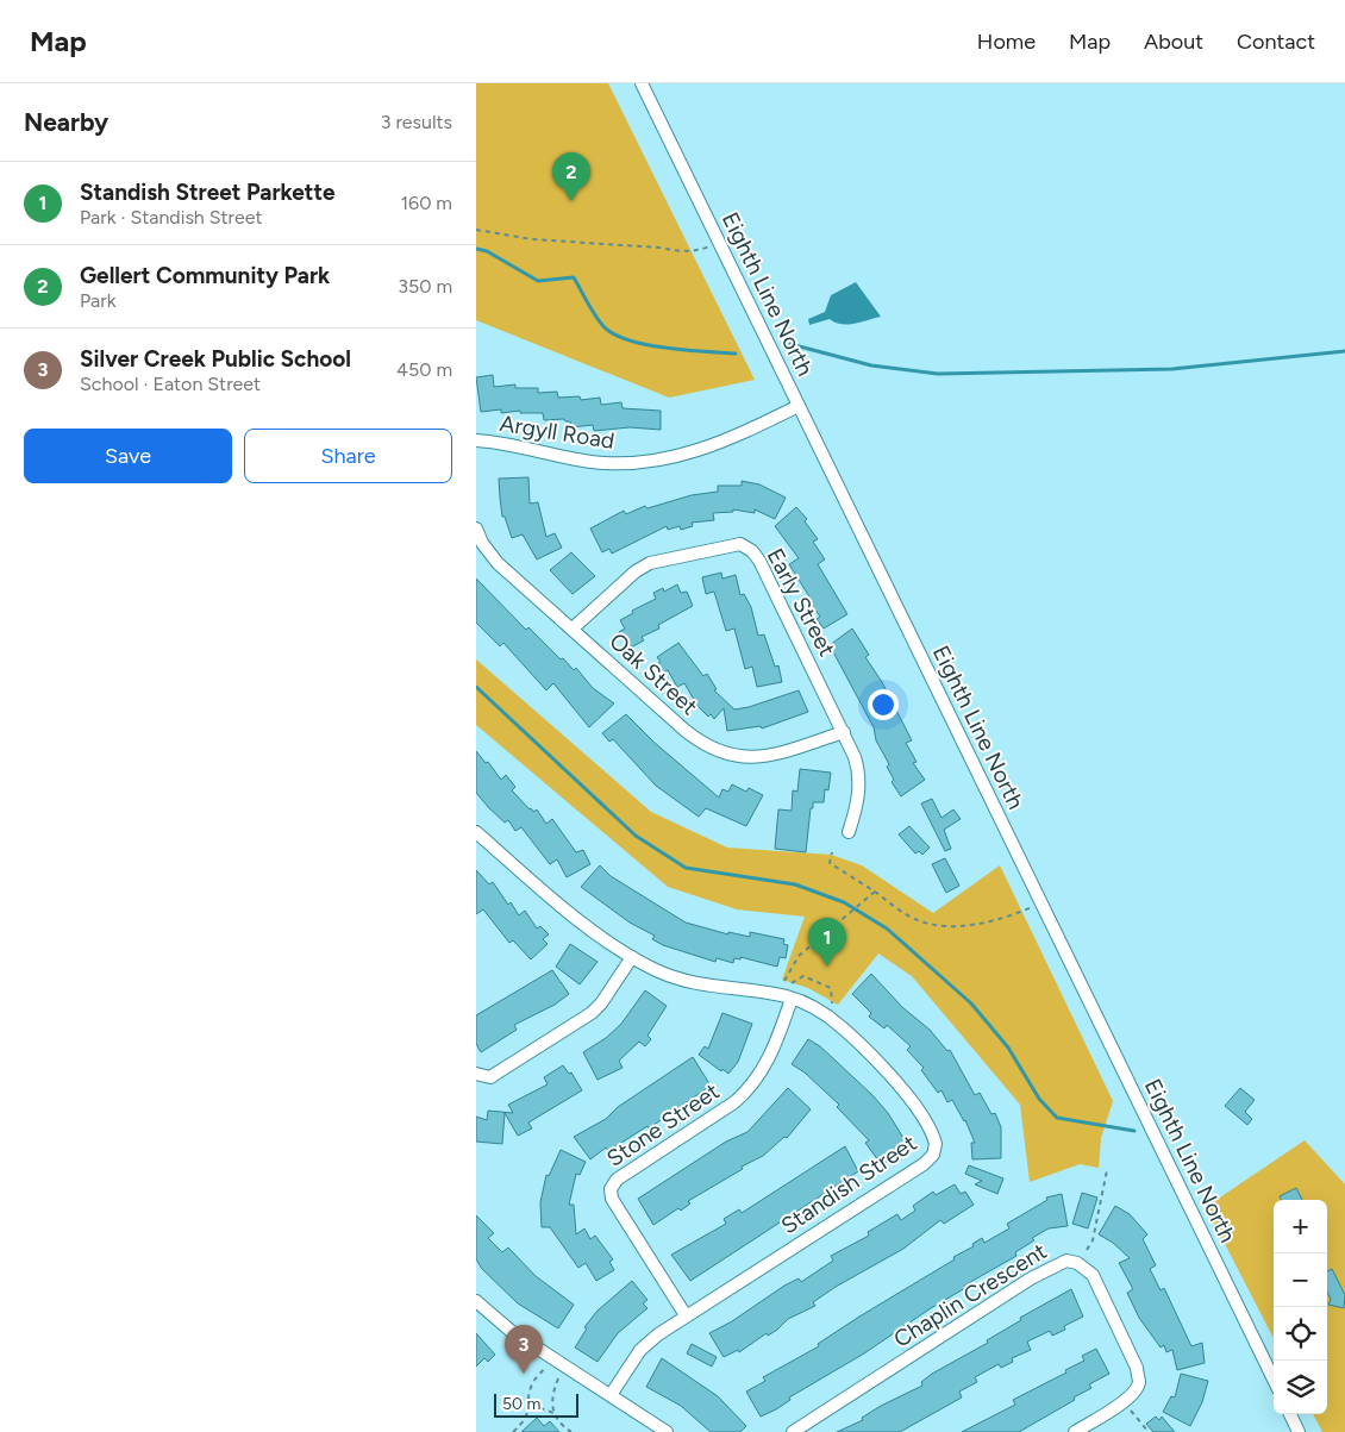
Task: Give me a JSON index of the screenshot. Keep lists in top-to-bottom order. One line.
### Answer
{"streets":{"street":["Eighth Line North","Argyll Road","Early Street","Oak Street","Stone Street","Standish Street","Chaplin Crescent"]},"crossings":[["Eighth Line North","Argyll Road"],["Early Street","Oak Street"],["Stone Street","Standish Street"]],"scale_bar":"50 m","page":{"header":"Map","nav":["Home","Map","About","Contact"],"heading":["Nearby","3 results"],"pins":["2","1","3"],"list":[{"mark":"1","name":"Standish Street Parkette","note":"Park · Standish Street","value":"160 m"},{"mark":"2","name":"Gellert Community Park","note":"Park","value":"350 m"},{"mark":"3","name":"Silver Creek Public School","note":"School · Eaton Street","value":"450 m"}],"buttons":["Save","Share"],"map_buttons":["+","−"],"scale":"50 m"}}
